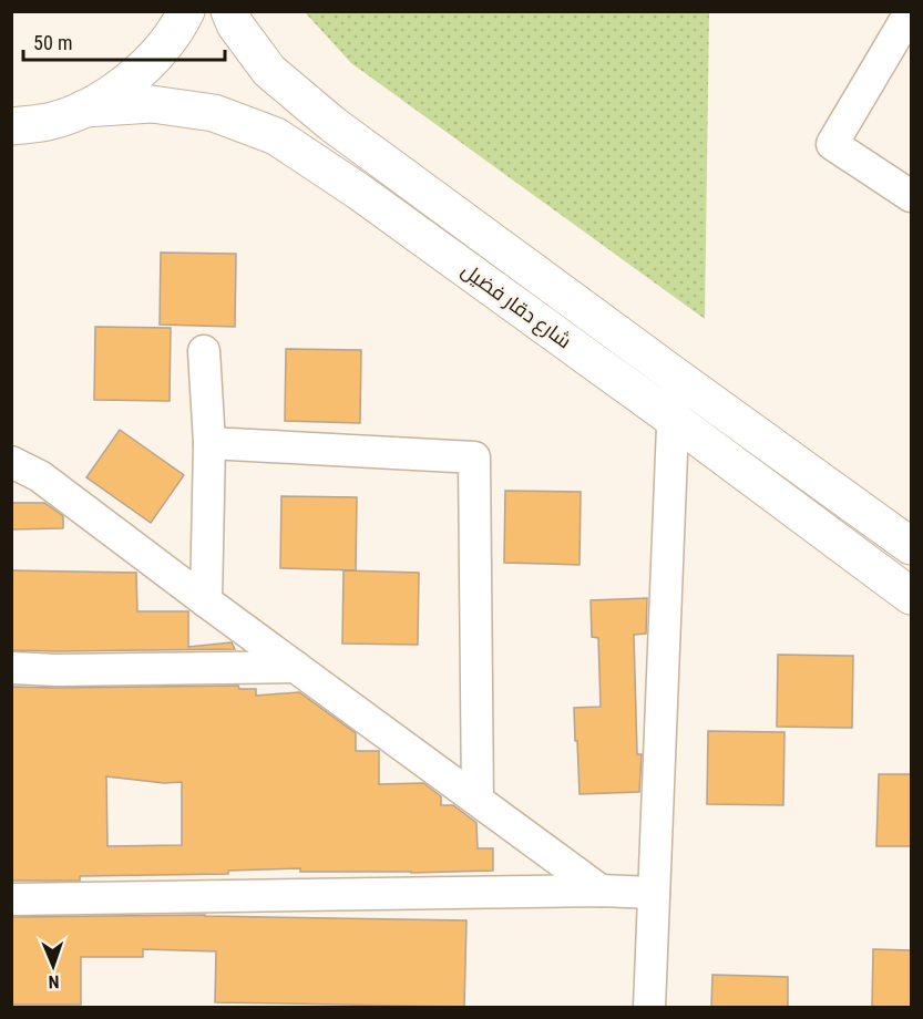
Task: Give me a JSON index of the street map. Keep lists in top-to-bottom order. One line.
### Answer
{"streets":{"main road":["شارع دقار فضيل"]},"scale_bar":"50 m","north":"bottom"}
